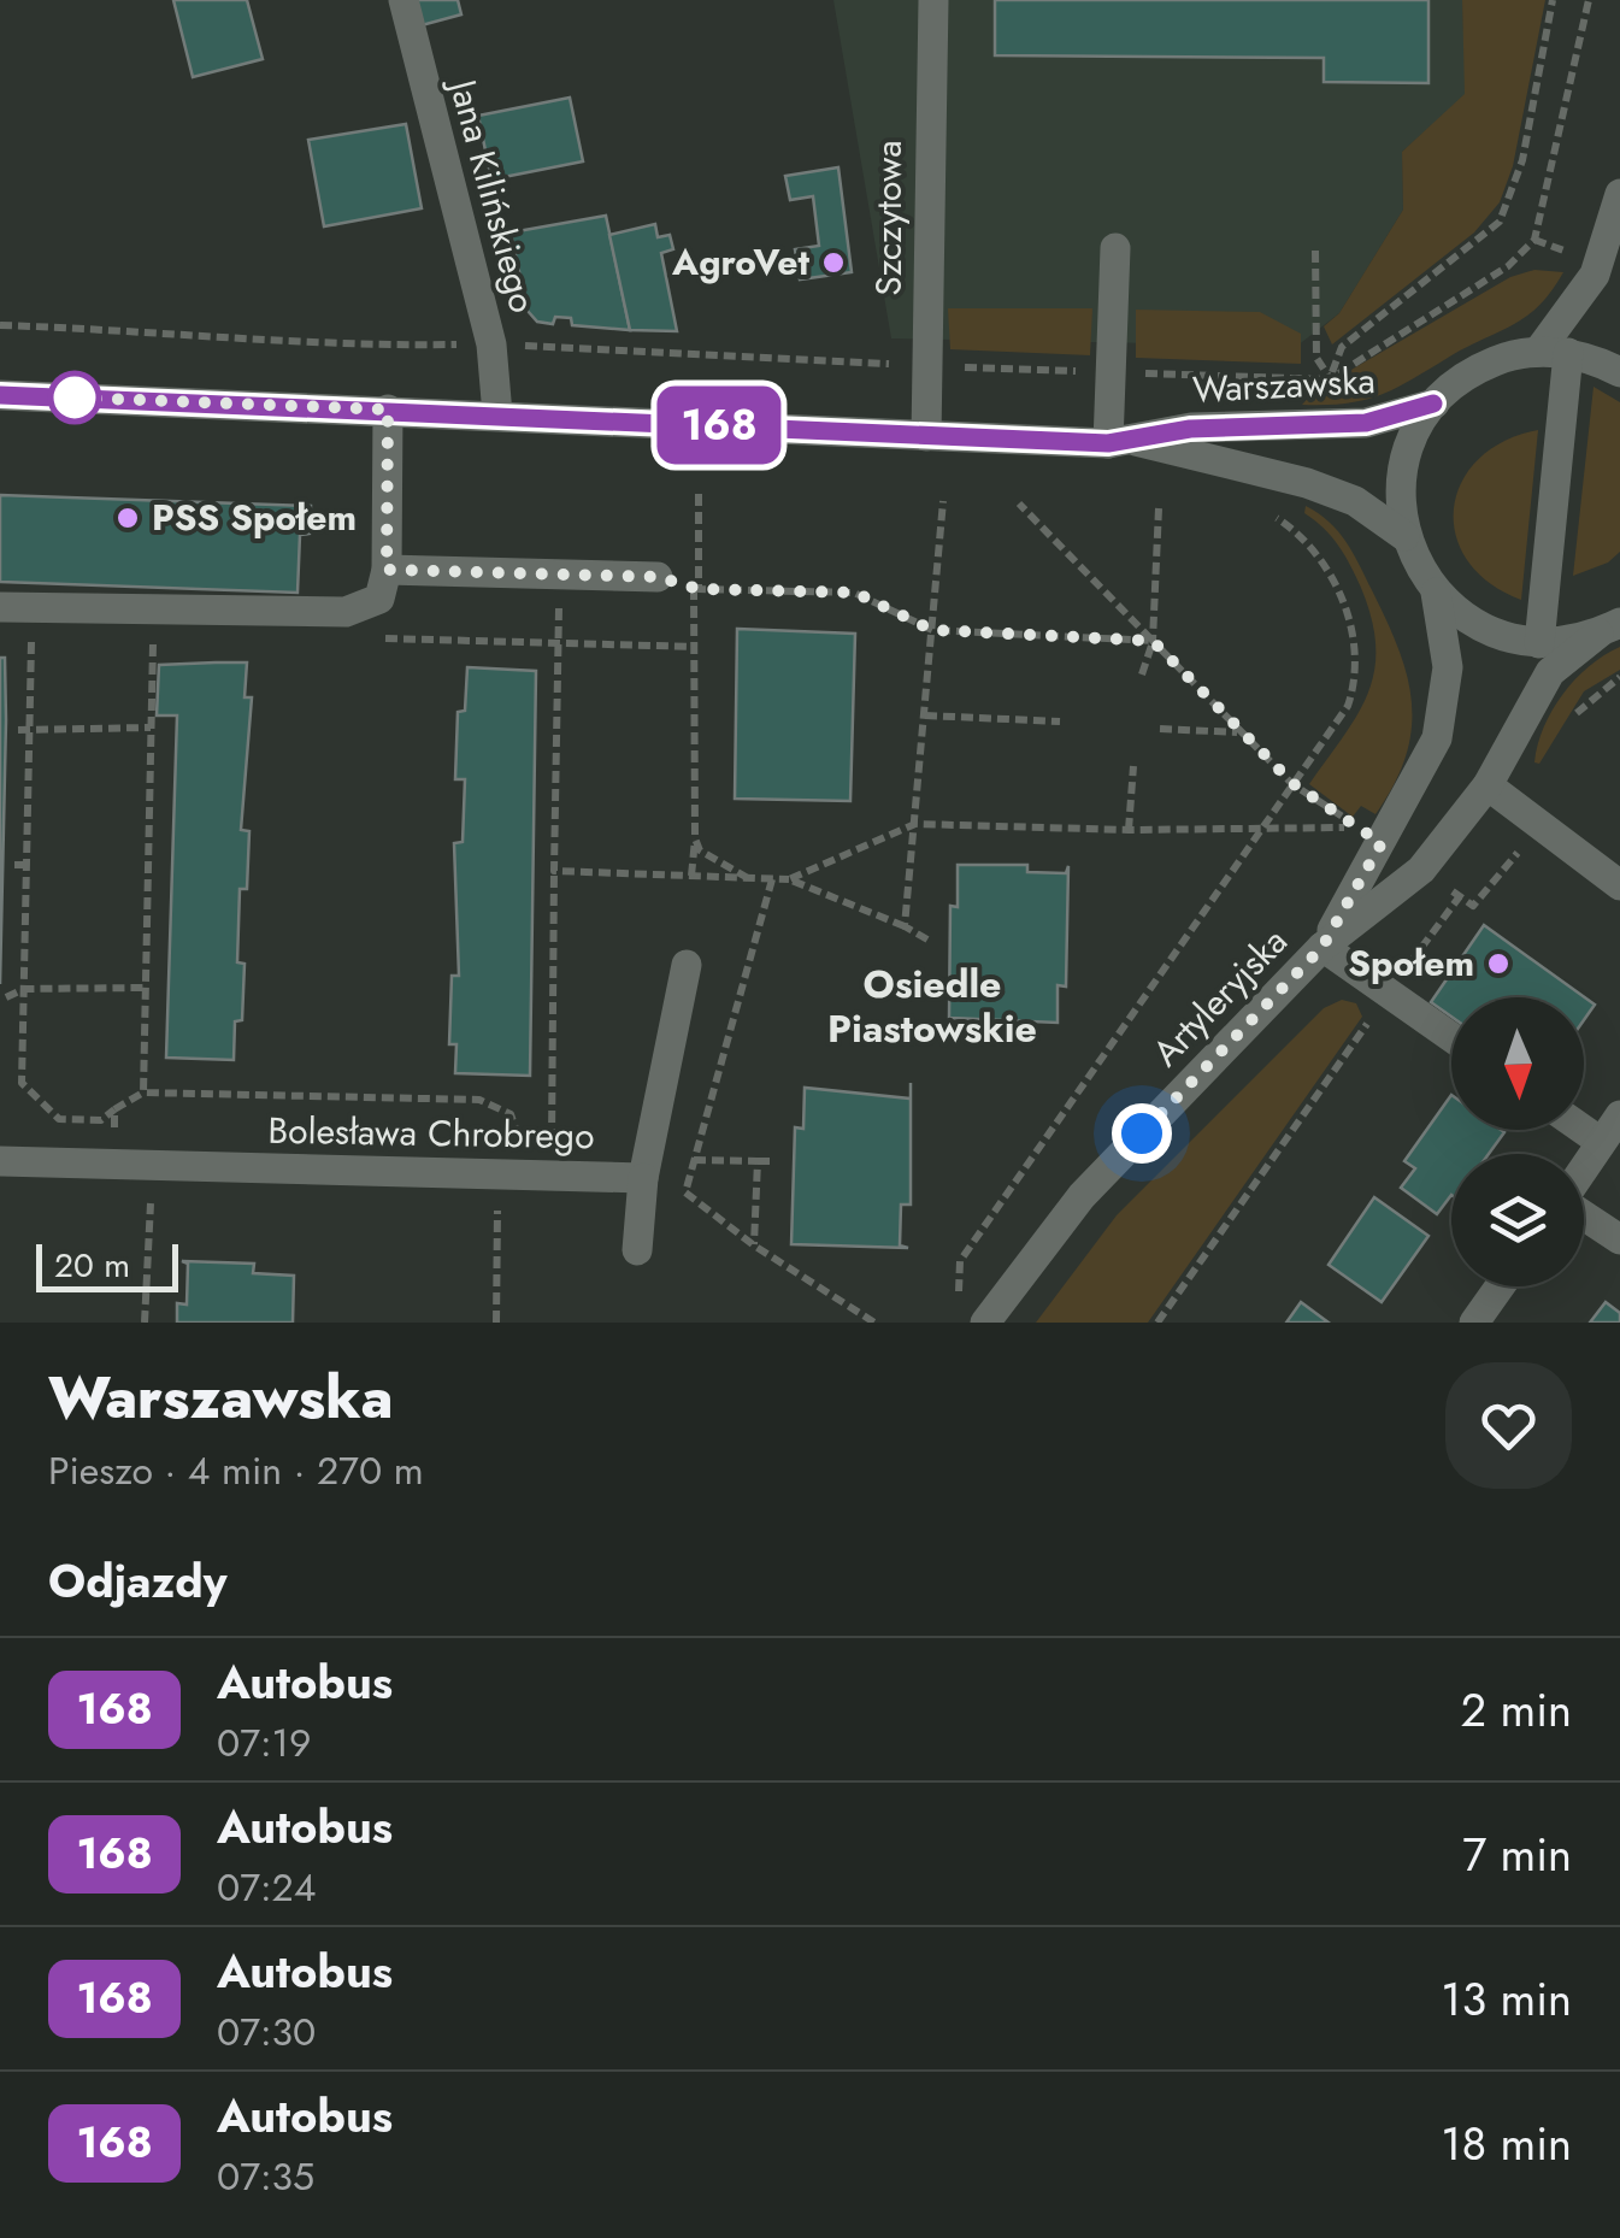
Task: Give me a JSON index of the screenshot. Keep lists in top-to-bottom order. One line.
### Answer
{"streets":{"street":["Jana Kilińskiego","Szczytowa","Warszawska","Artyleryjska","Bolesława Chrobrego"]},"crossings":[["Jana Kilińskiego","Warszawska"],["Szczytowa","Warszawska"]],"districts":["Osiedle Piastowskie"],"places":["AgroVet","PSS Społem","Społem"],"lines":["bus line 168"],"scale_bar":"20 m","north":"bottom","page":{"on_map":"168","scale":"20 m","heading":[["Warszawska","Pieszo · 4 min · 270 m"],"Odjazdy"],"list":[{"mark":"168","name":"Autobus","note":"07:19","value":"2 min"},{"mark":"168","name":"Autobus","note":"07:24","value":"7 min"},{"mark":"168","name":"Autobus","note":"07:30","value":"13 min"},{"mark":"168","name":"Autobus","note":"07:35","value":"18 min"}]}}
